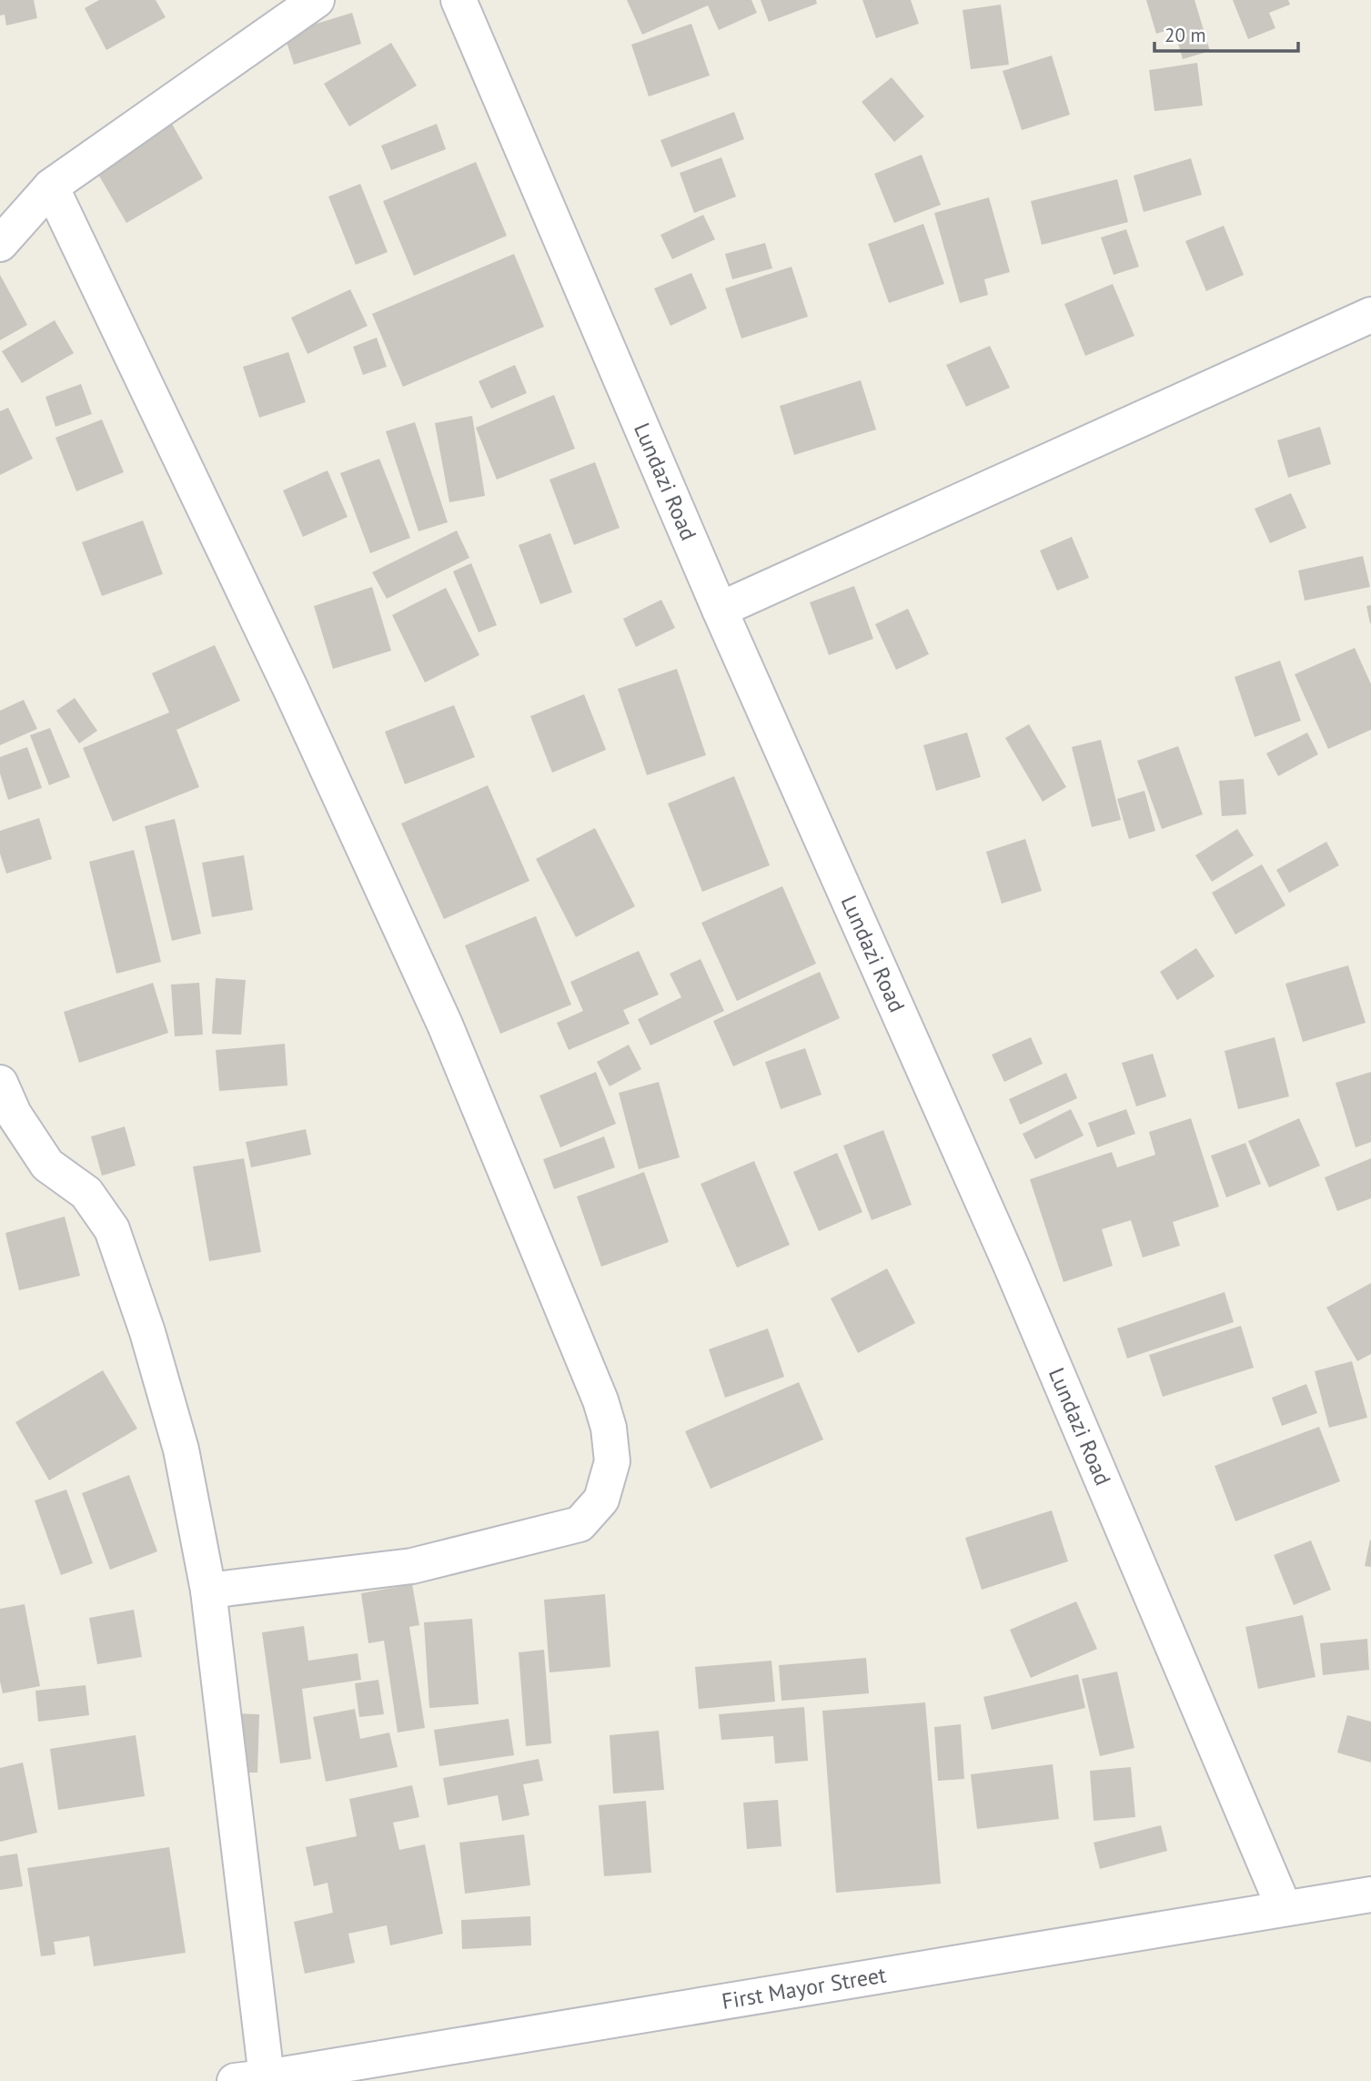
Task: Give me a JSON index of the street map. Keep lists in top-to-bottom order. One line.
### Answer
{"streets":{"street":["Lundazi Road","First Mayor Street"]},"crossings":[["Lundazi Road","First Mayor Street"]],"scale_bar":"20 m"}
